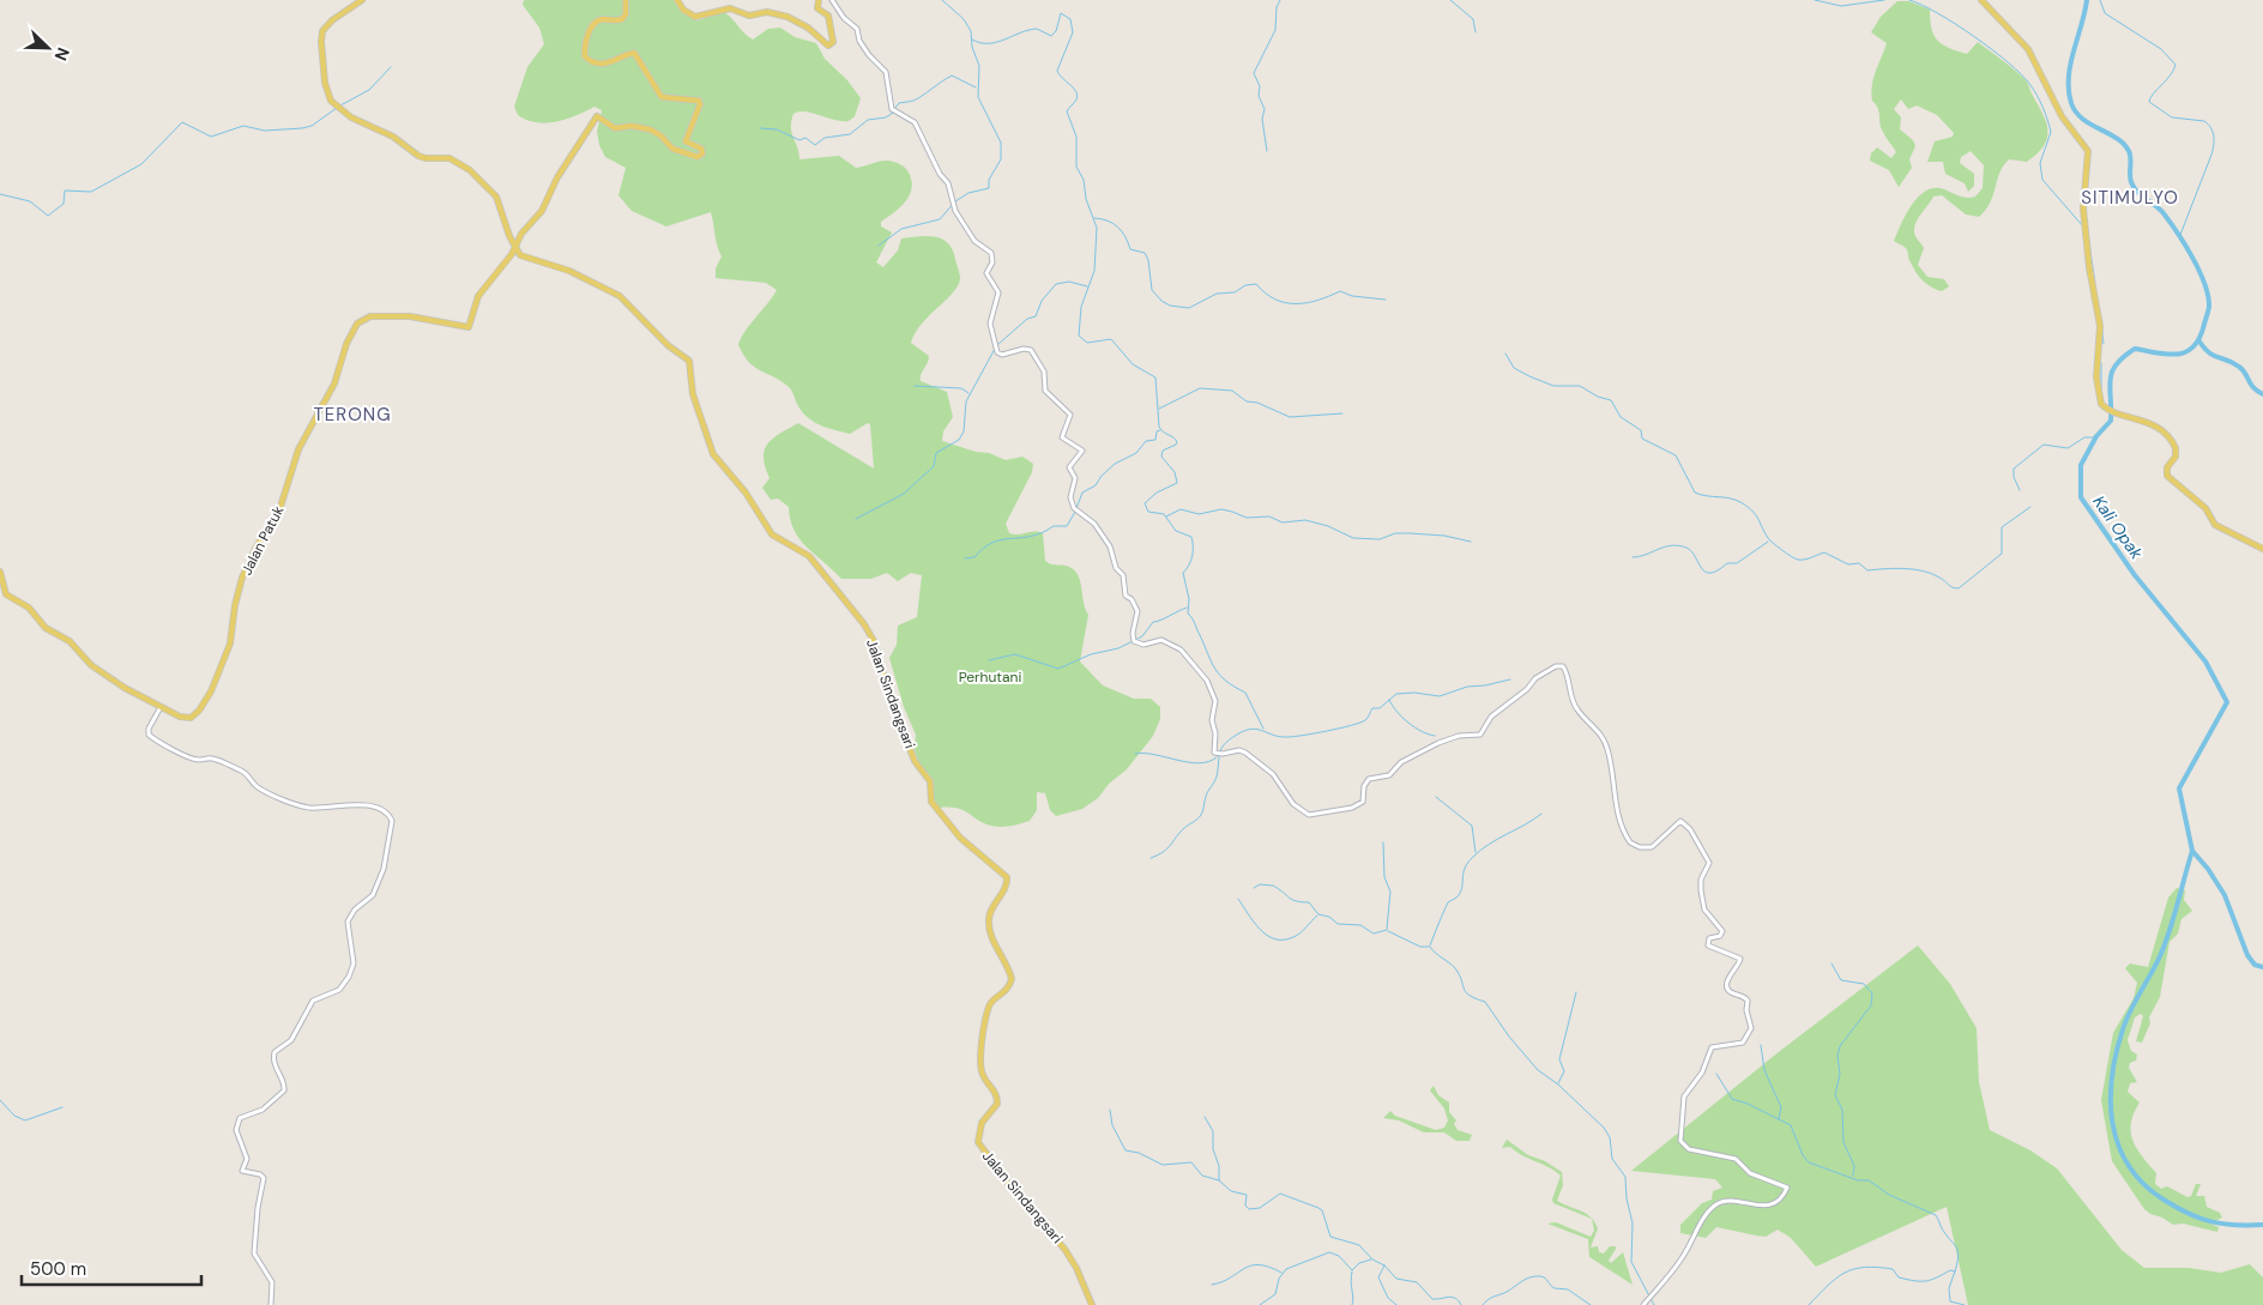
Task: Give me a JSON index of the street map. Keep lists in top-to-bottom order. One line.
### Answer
{"streets":{"main road":["Jalan Patuk","Jalan Sindangsari"]},"crossings":[["Jalan Patuk","Jalan Sindangsari"]],"districts":["SITIMULYO","TERONG"],"water":["Kali Opak"],"parks":["Perhutani"],"scale_bar":"500 m","north":"bottom right"}
